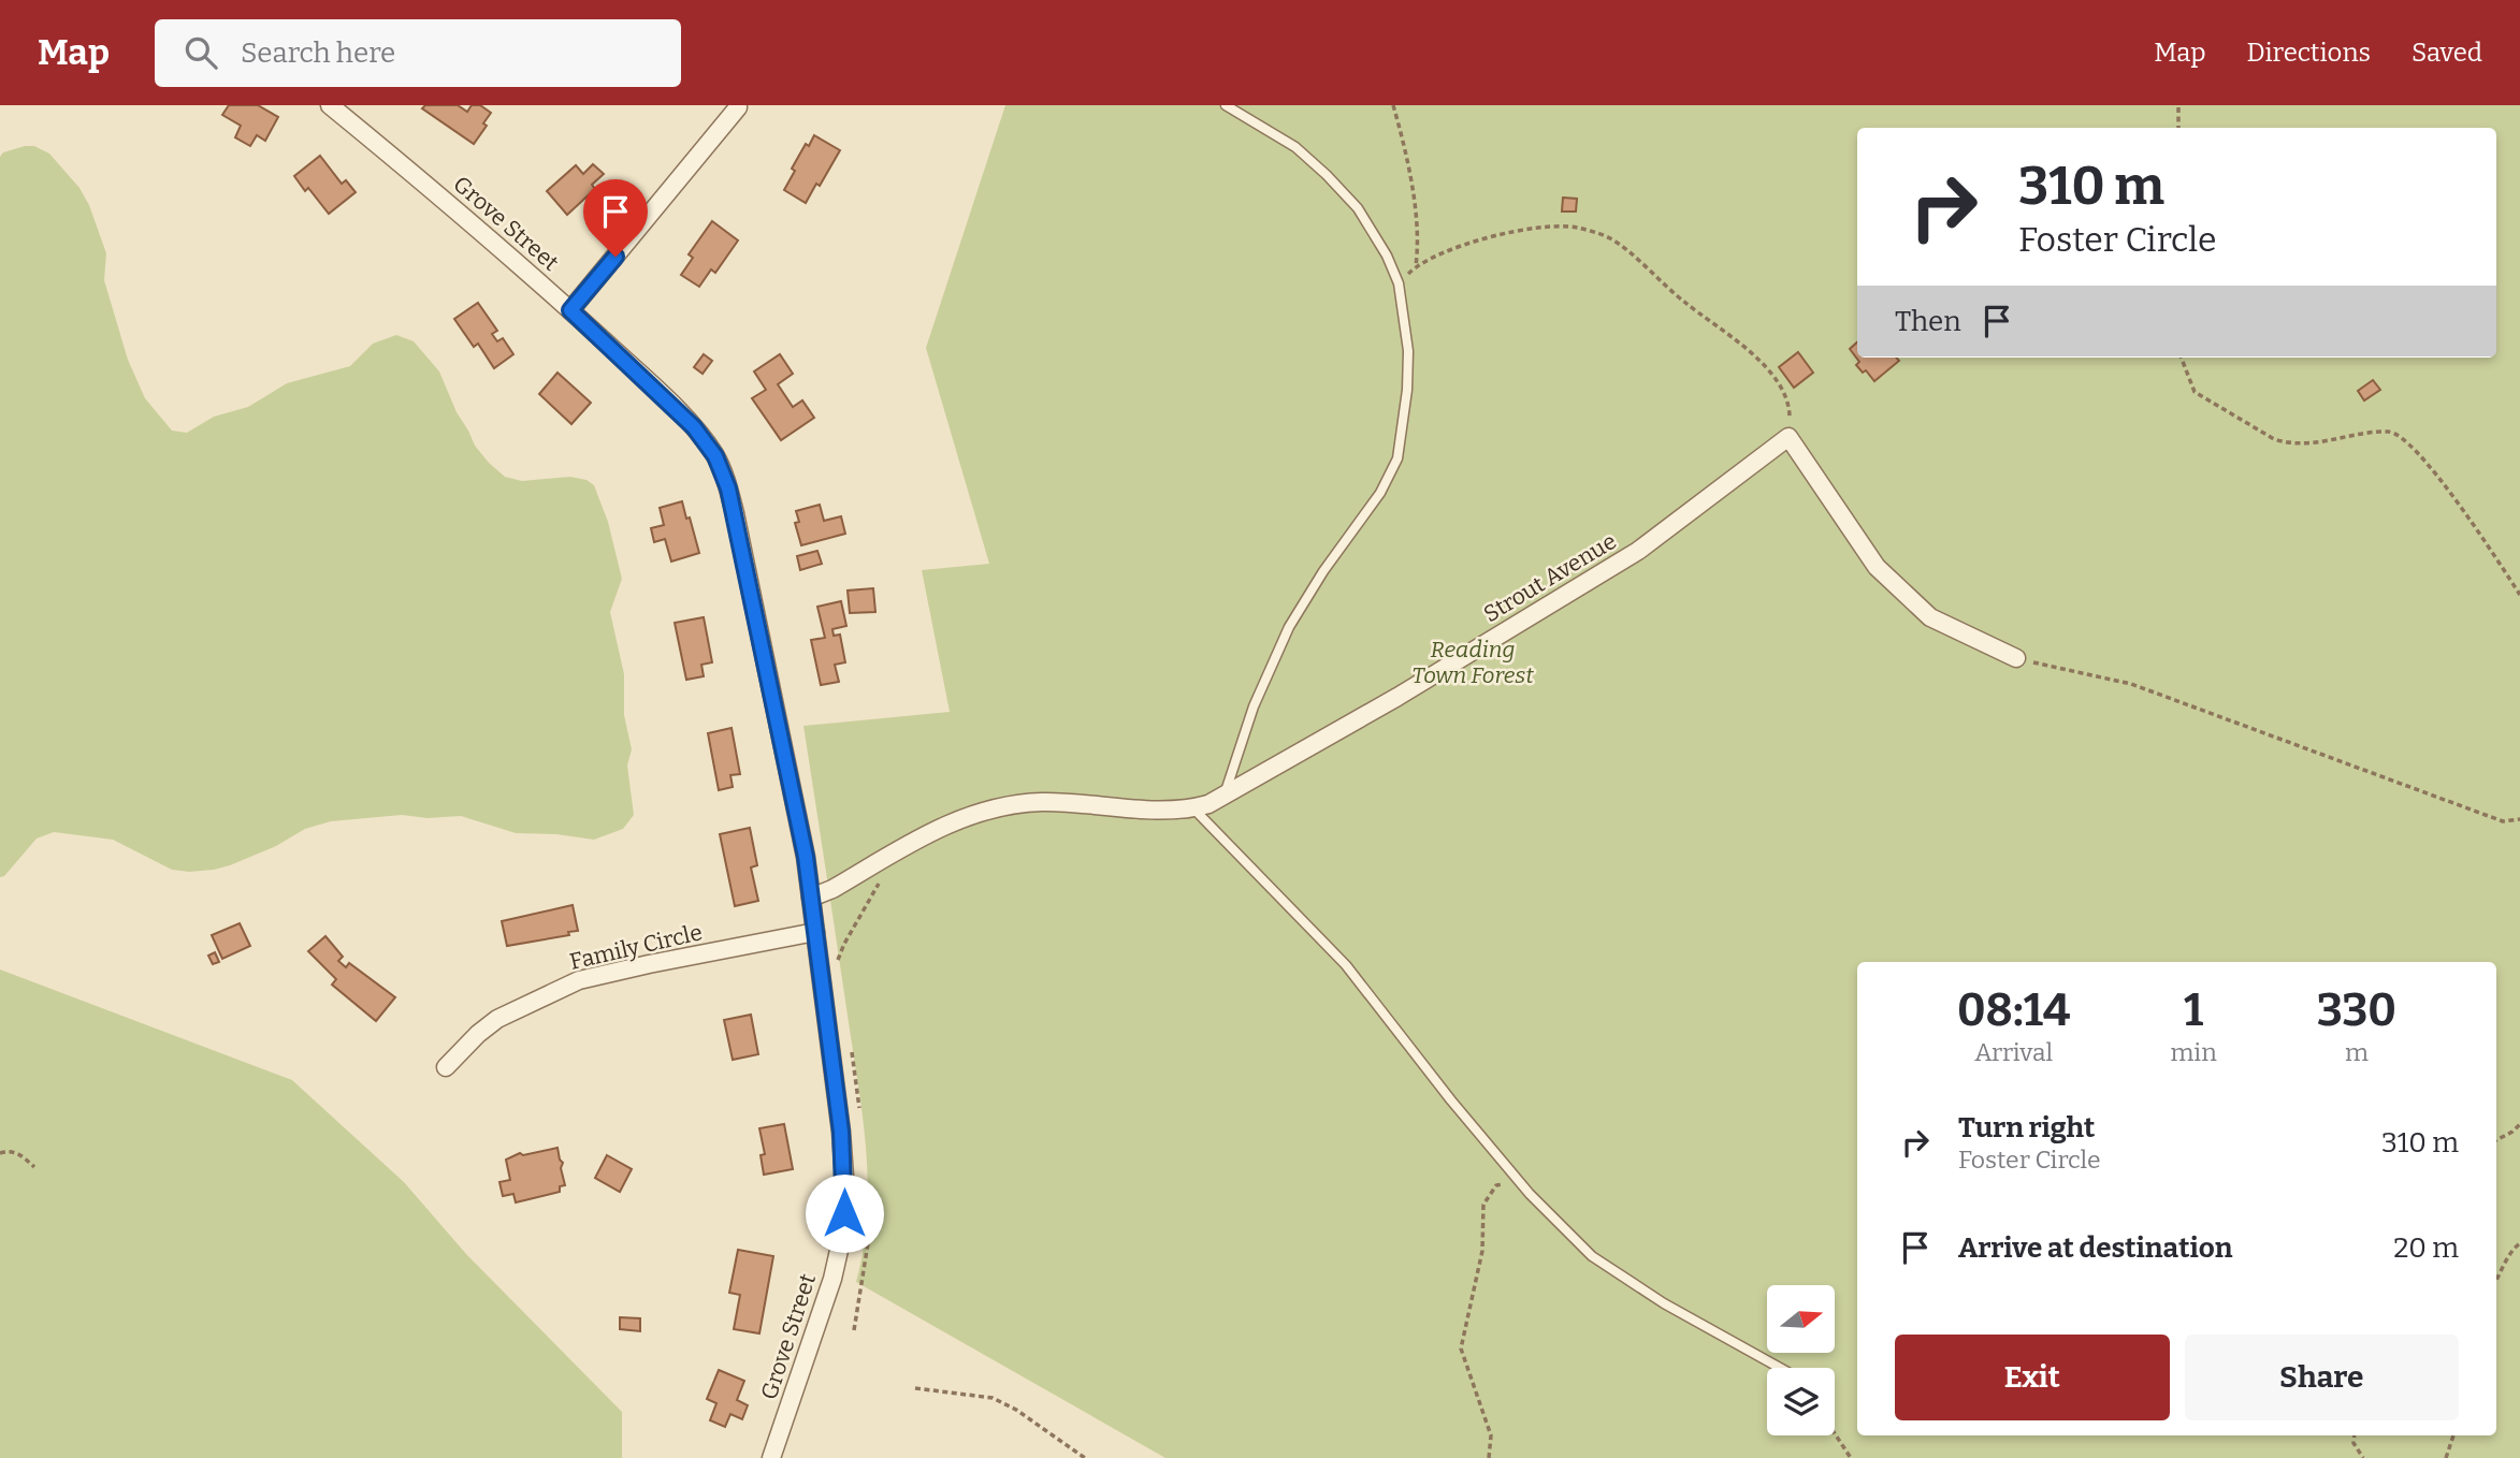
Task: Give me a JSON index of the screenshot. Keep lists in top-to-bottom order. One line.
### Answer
{"streets":{"street":["Grove Street","Strout Avenue","Family Circle"]},"crossings":[["Grove Street","Strout Avenue"],["Grove Street","Family Circle"]],"parks":["Reading Town Forest"],"north":"right","page":{"header":"Map","search":"Search here","nav":["Map","Directions","Saved"],"turn":["310 m","Foster Circle"],"then":"Then","eta":["08:14","Arrival","1","min","330","m"],"list":[{"name":"Turn right","note":"Foster Circle","value":"310 m"},{"name":"Arrive at destination","value":"20 m"}],"buttons":["Exit","Share"]}}
